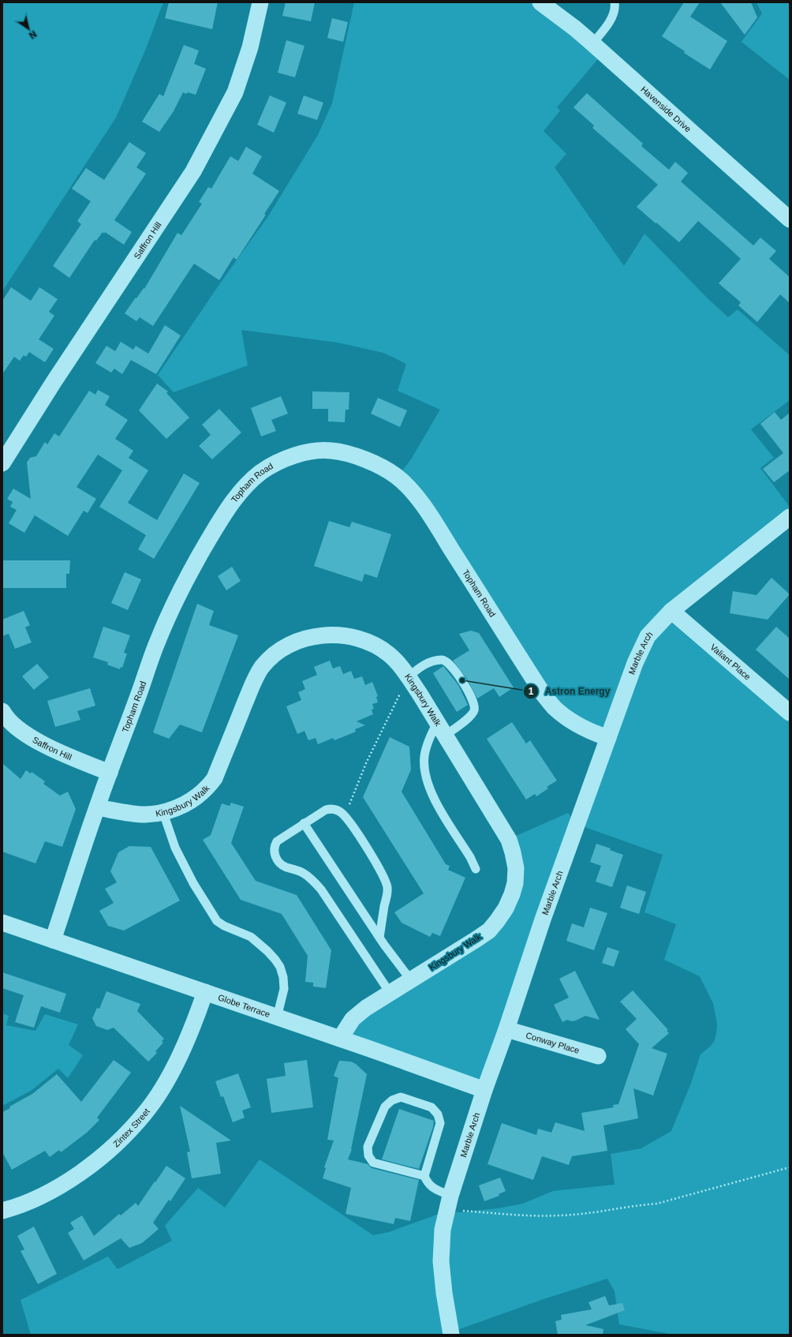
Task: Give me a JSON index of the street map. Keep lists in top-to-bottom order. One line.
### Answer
{"streets":{"street":["Havenside Drive","Saffron Hill","Topham Road","Marble Arch","Valiant Place","Kingsbury Walk","Globe Terrace","Conway Place","Zintex Street"]},"crossings":[["Saffron Hill","Topham Road"],["Topham Road","Marble Arch"],["Topham Road","Kingsbury Walk"],["Topham Road","Globe Terrace"],["Marble Arch","Valiant Place"],["Marble Arch","Globe Terrace"],["Marble Arch","Conway Place"],["Kingsbury Walk","Globe Terrace"],["Globe Terrace","Zintex Street"]],"places":["Astron Energy"],"north":"bottom right"}
